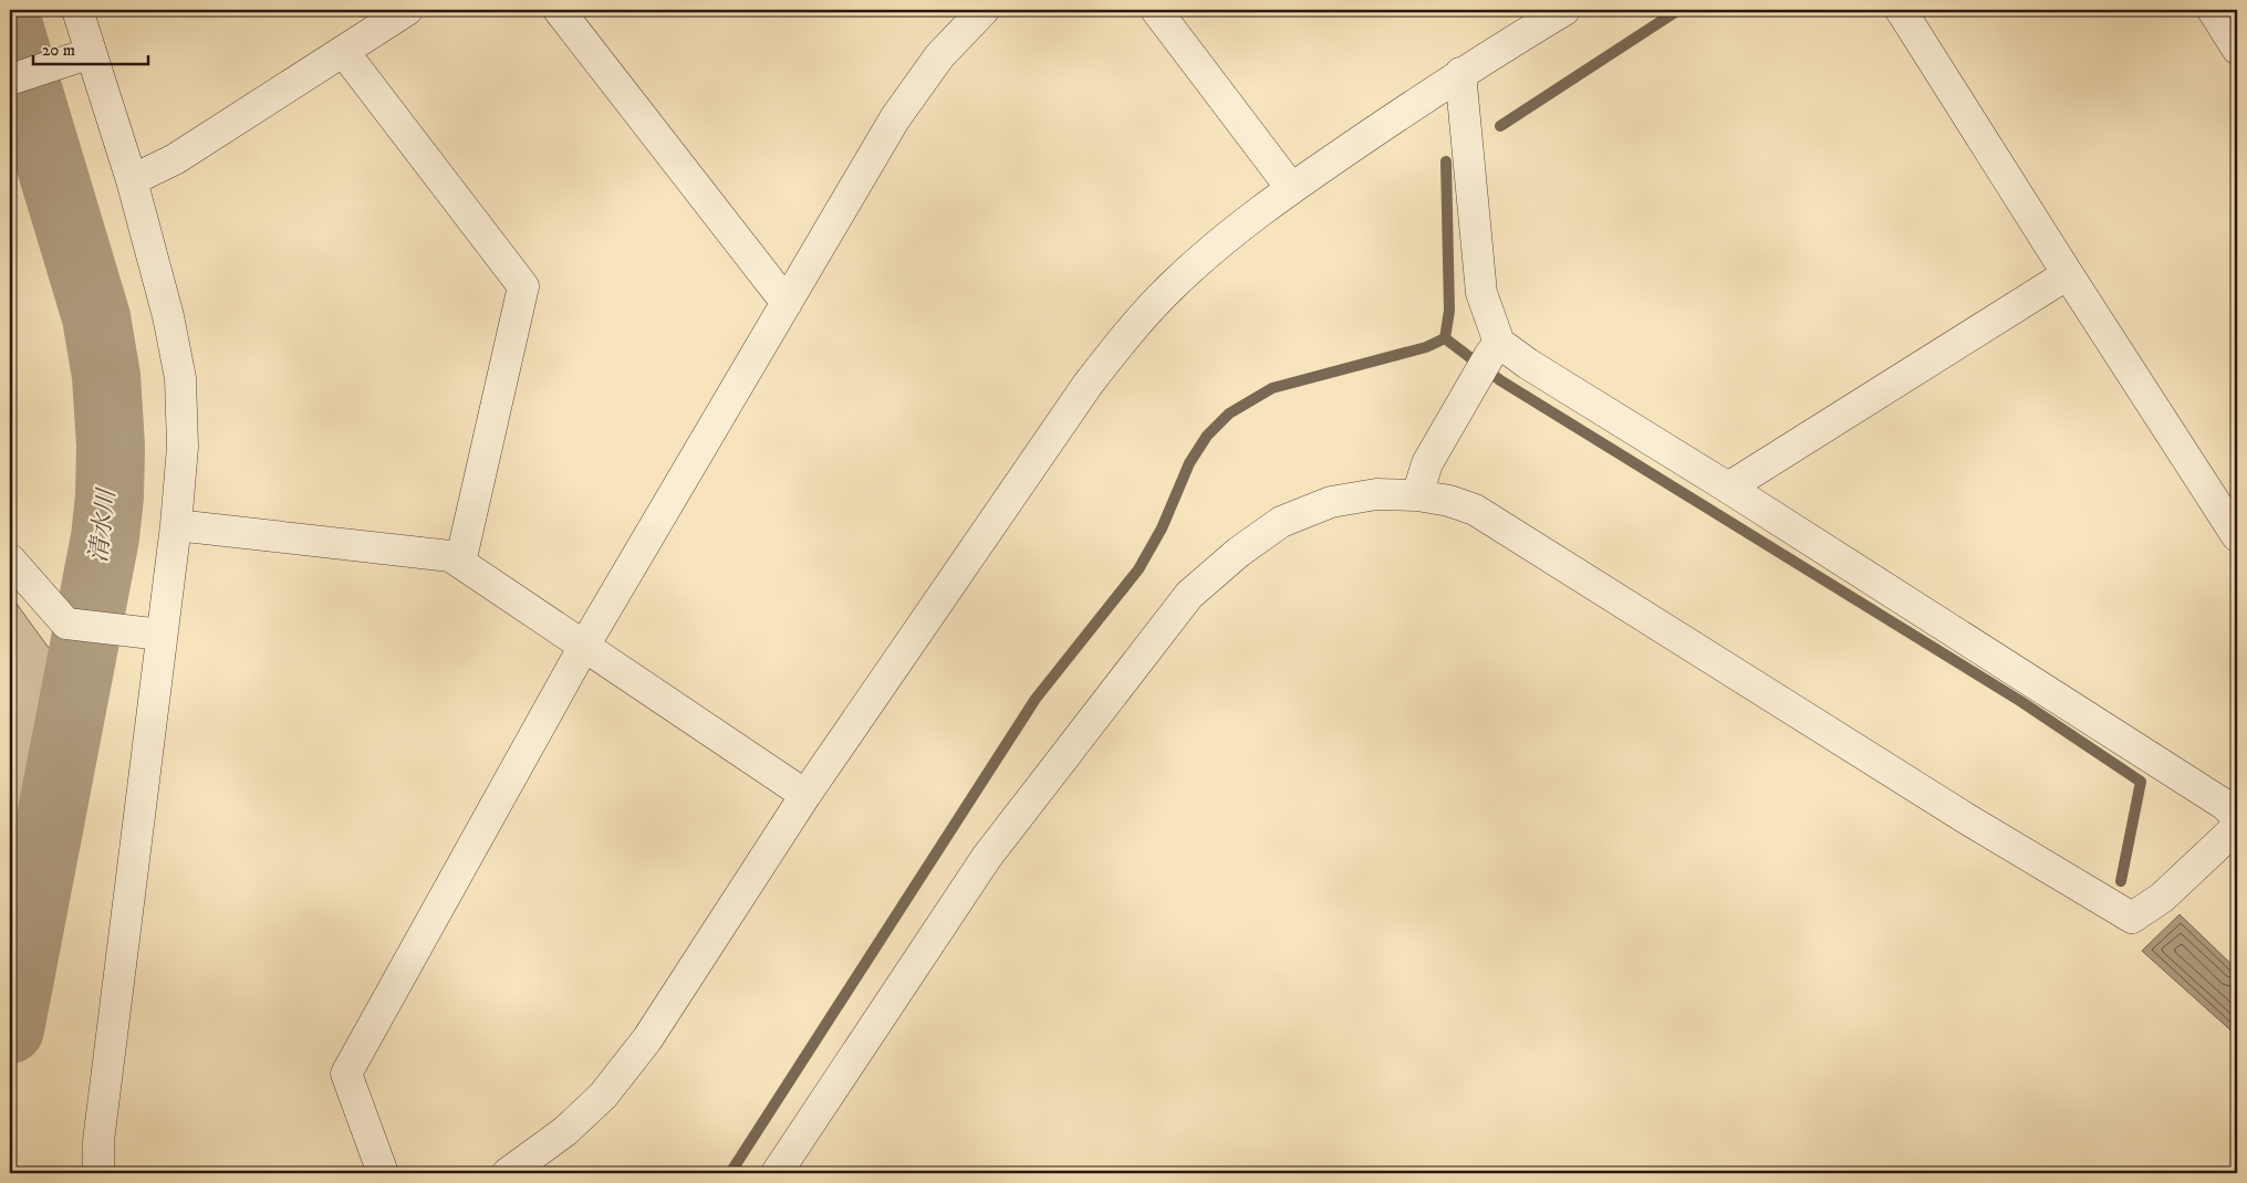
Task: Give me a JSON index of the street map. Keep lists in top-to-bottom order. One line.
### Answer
{"water":["清水川"],"scale_bar":"20 m"}
